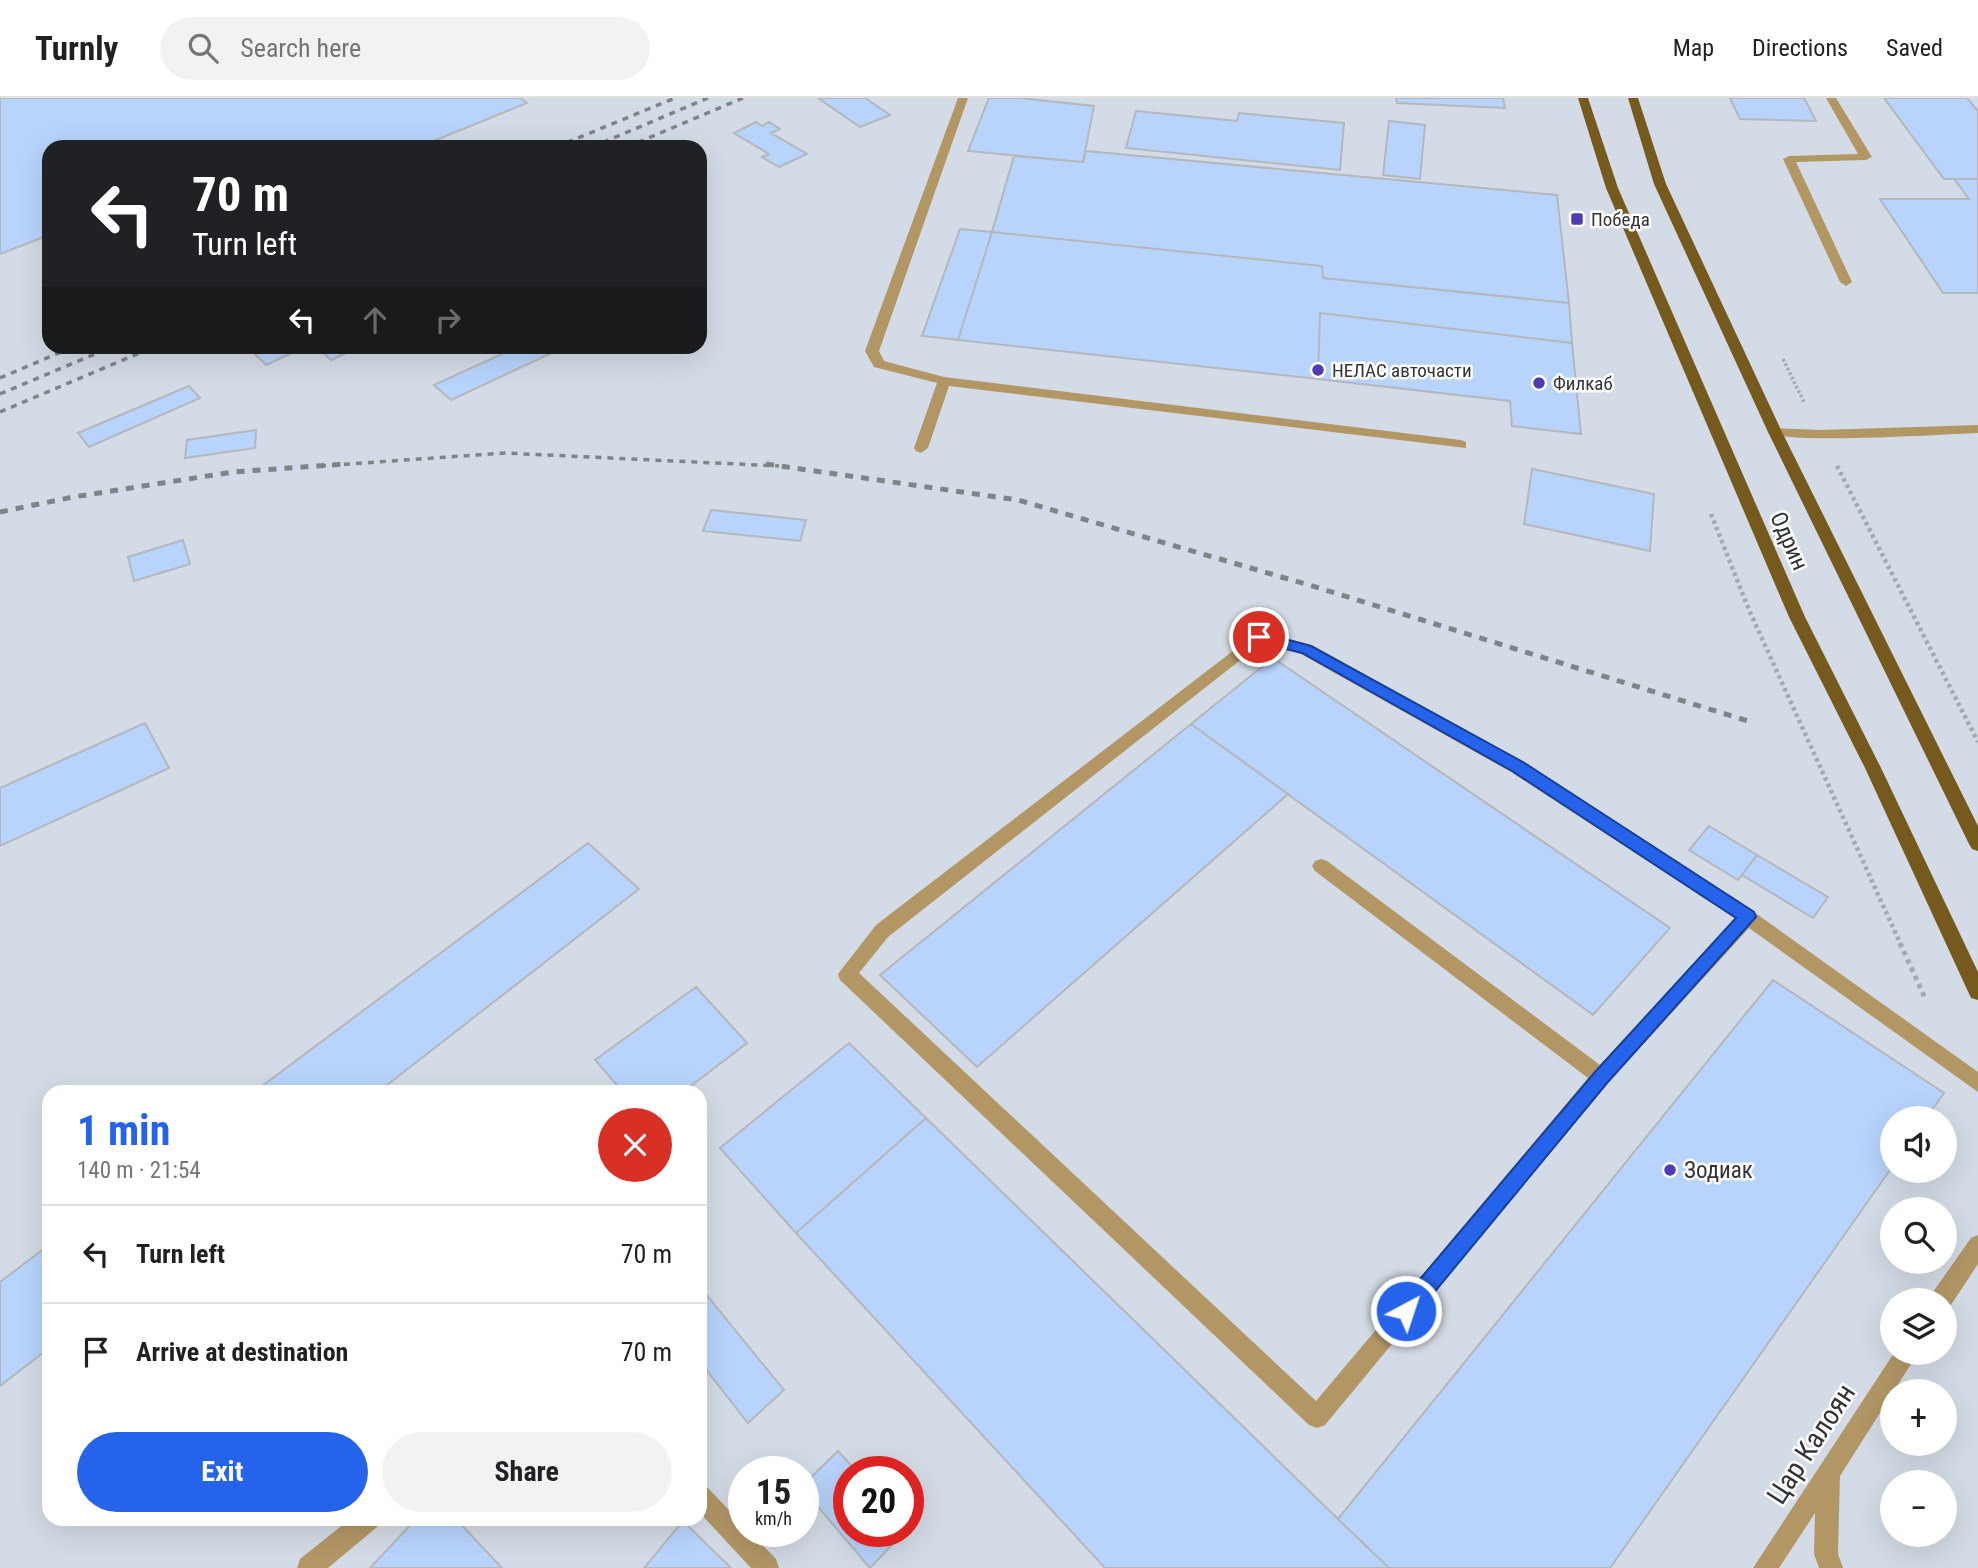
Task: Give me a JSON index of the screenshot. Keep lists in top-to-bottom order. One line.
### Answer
{"streets":{"main road":["Одрин"],"street":["Цар Калоян"]},"places":{"transit":["Победа"],"other":["НЕЛАС авточасти","Филкаб","Зодиак"]},"page":{"header":"Turnly","search":"Search here","nav":["Map","Directions","Saved"],"turn":["70 m","Turn left"],"heading":["1 min","140 m · 21:54"],"map_buttons":["+","−"],"list":[{"name":"Turn left","value":"70 m"},{"name":"Arrive at destination","value":"70 m"}],"buttons":["Exit","Share"],"speed":"15 km/h","limit":"20"}}
